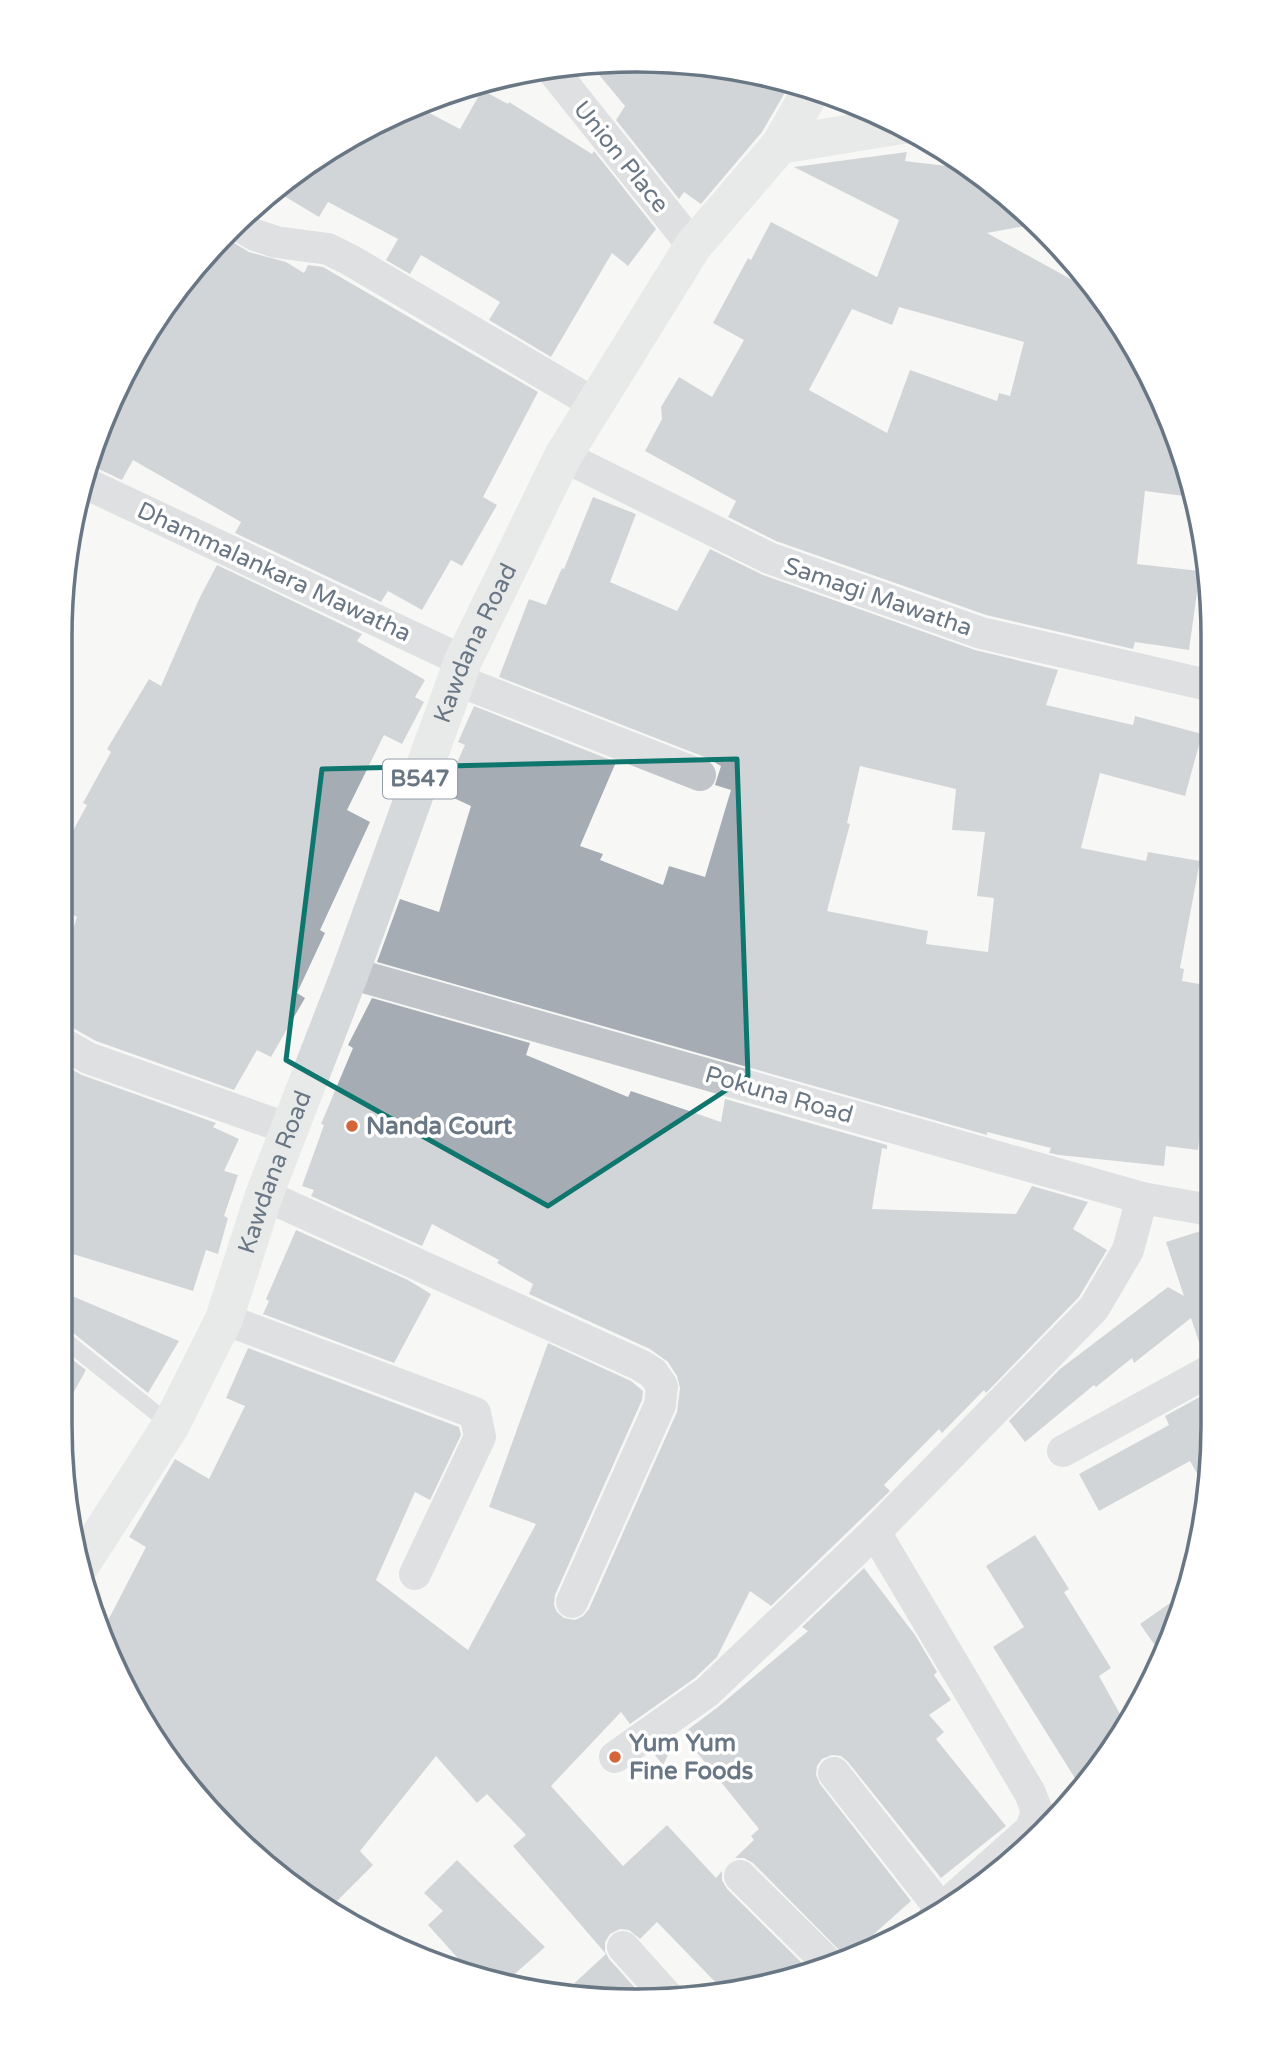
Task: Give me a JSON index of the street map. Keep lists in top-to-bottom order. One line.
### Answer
{"streets":{"main road":["Kawdana Road","B547"],"street":["Union Place","Dhammalankara Mawatha","Samagi Mawatha","Pokuna Road"]},"crossings":[["Union Place","Kawdana Road"],["Dhammalankara Mawatha","Kawdana Road"],["Samagi Mawatha","Kawdana Road"],["Kawdana Road","Pokuna Road"]],"places":["Nanda Court","Yum Yum Fine Foods"]}
